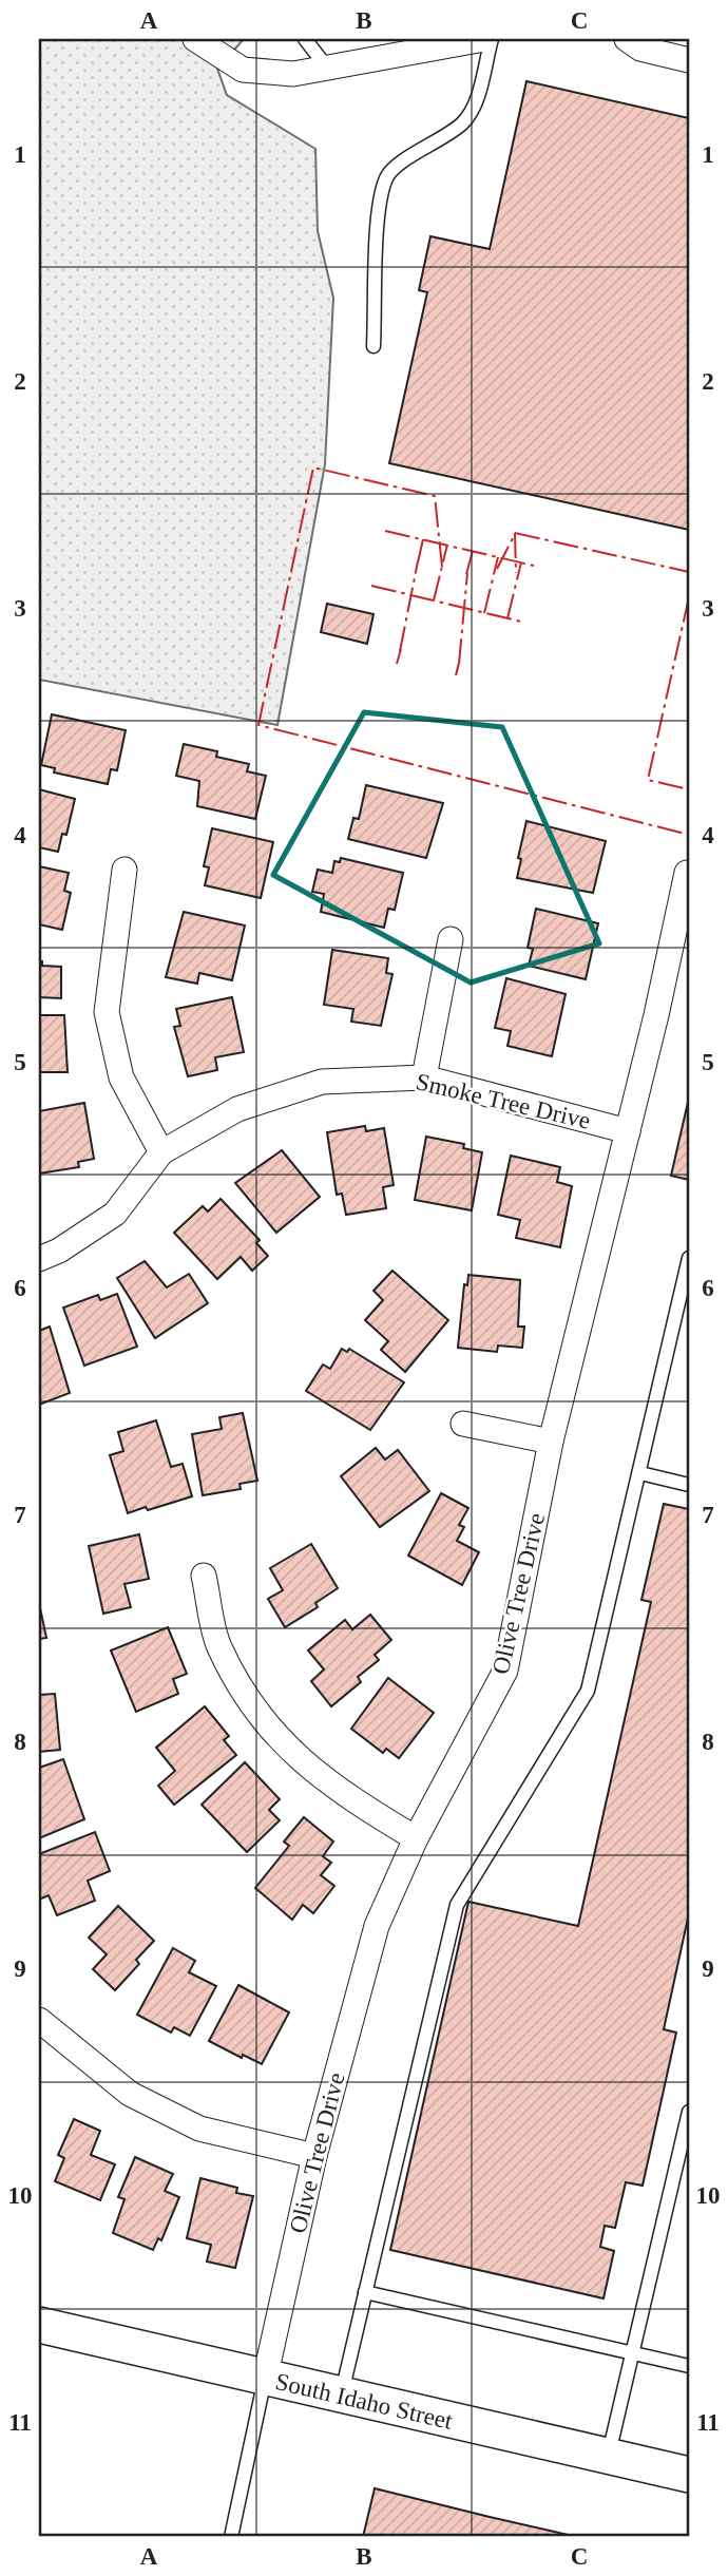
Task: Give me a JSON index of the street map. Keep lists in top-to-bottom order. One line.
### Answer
{"streets":{"main road":["South Idaho Street"],"street":["Smoke Tree Drive","Olive Tree Drive"]},"crossings":[["Smoke Tree Drive","Olive Tree Drive"],["Olive Tree Drive","South Idaho Street"]],"grid":{"columns":["A","B","C"],"rows":["1","2","3","4","5","6","7","8","9","10","11"]}}
